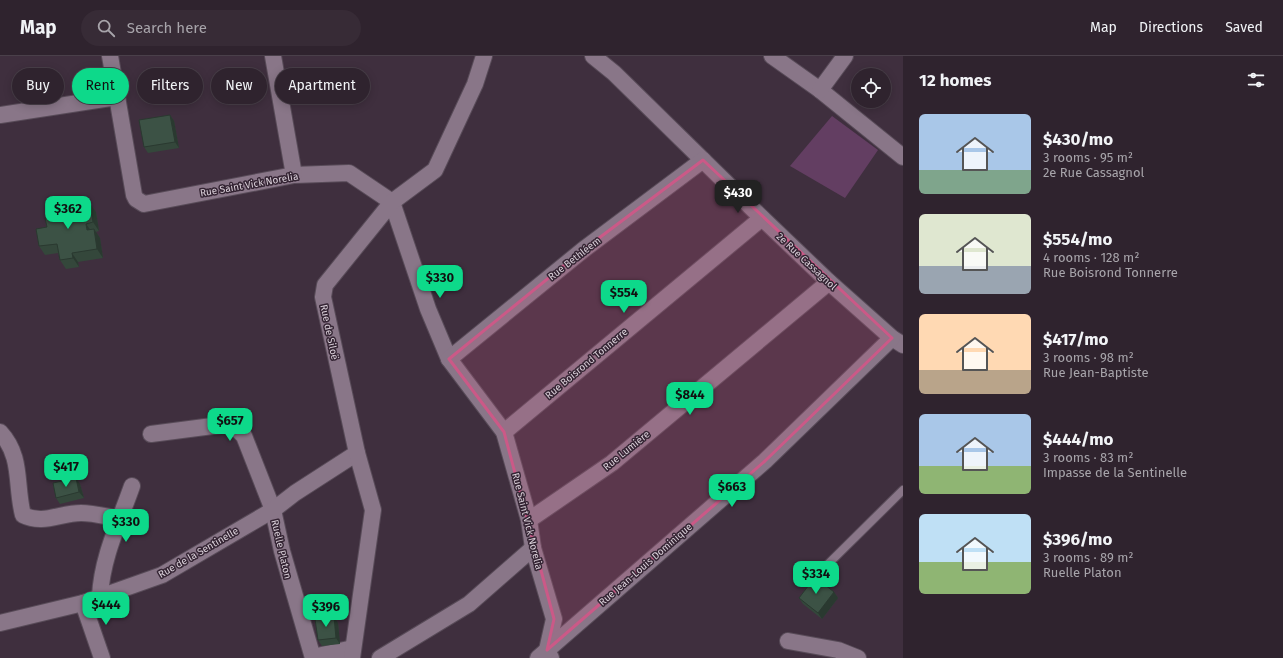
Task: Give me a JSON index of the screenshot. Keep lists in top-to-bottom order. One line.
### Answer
{"streets":{"street":["Rue Saint Vick Norelia","Rue Bethléem","2e Rue Cassagnol","Rue de Siloë","Rue Boisrond Tonnerre","Rue Lumière","Ruelle Platon","Rue de la Sentinelle","Rue Jean-Louis Dominique"]},"crossings":[["Rue Saint Vick Norelia","Rue Bethléem"],["Rue Saint Vick Norelia","Rue de Siloë"],["Rue Saint Vick Norelia","Rue Boisrond Tonnerre"],["Rue Saint Vick Norelia","Rue Lumière"],["Rue Saint Vick Norelia","Rue Jean-Louis Dominique"],["Rue Bethléem","2e Rue Cassagnol"],["2e Rue Cassagnol","Rue Boisrond Tonnerre"],["2e Rue Cassagnol","Rue Lumière"],["2e Rue Cassagnol","Rue Jean-Louis Dominique"],["Rue de Siloë","Rue de la Sentinelle"],["Ruelle Platon","Rue de la Sentinelle"]],"page":{"header":"Map","search":"Search here","nav":["Map","Directions","Saved"],"heading":"12 homes","chip":["Buy","Rent","Filters","New","Apartment"],"list":[{"name":"$430/mo","note":"3 rooms · 95 m² · 2e Rue Cassagnol"},{"name":"$554/mo","note":"4 rooms · 128 m² · Rue Boisrond Tonnerre"},{"name":"$417/mo","note":"3 rooms · 98 m² · Rue Jean-Baptiste"},{"name":"$444/mo","note":"3 rooms · 83 m² · Impasse de la Sentinelle"},{"name":"$396/mo","note":"3 rooms · 89 m² · Ruelle Platon"}],"price":["$430","$362","$330","$554","$844","$657","$417","$663","$330","$334","$444","$396"]}}
